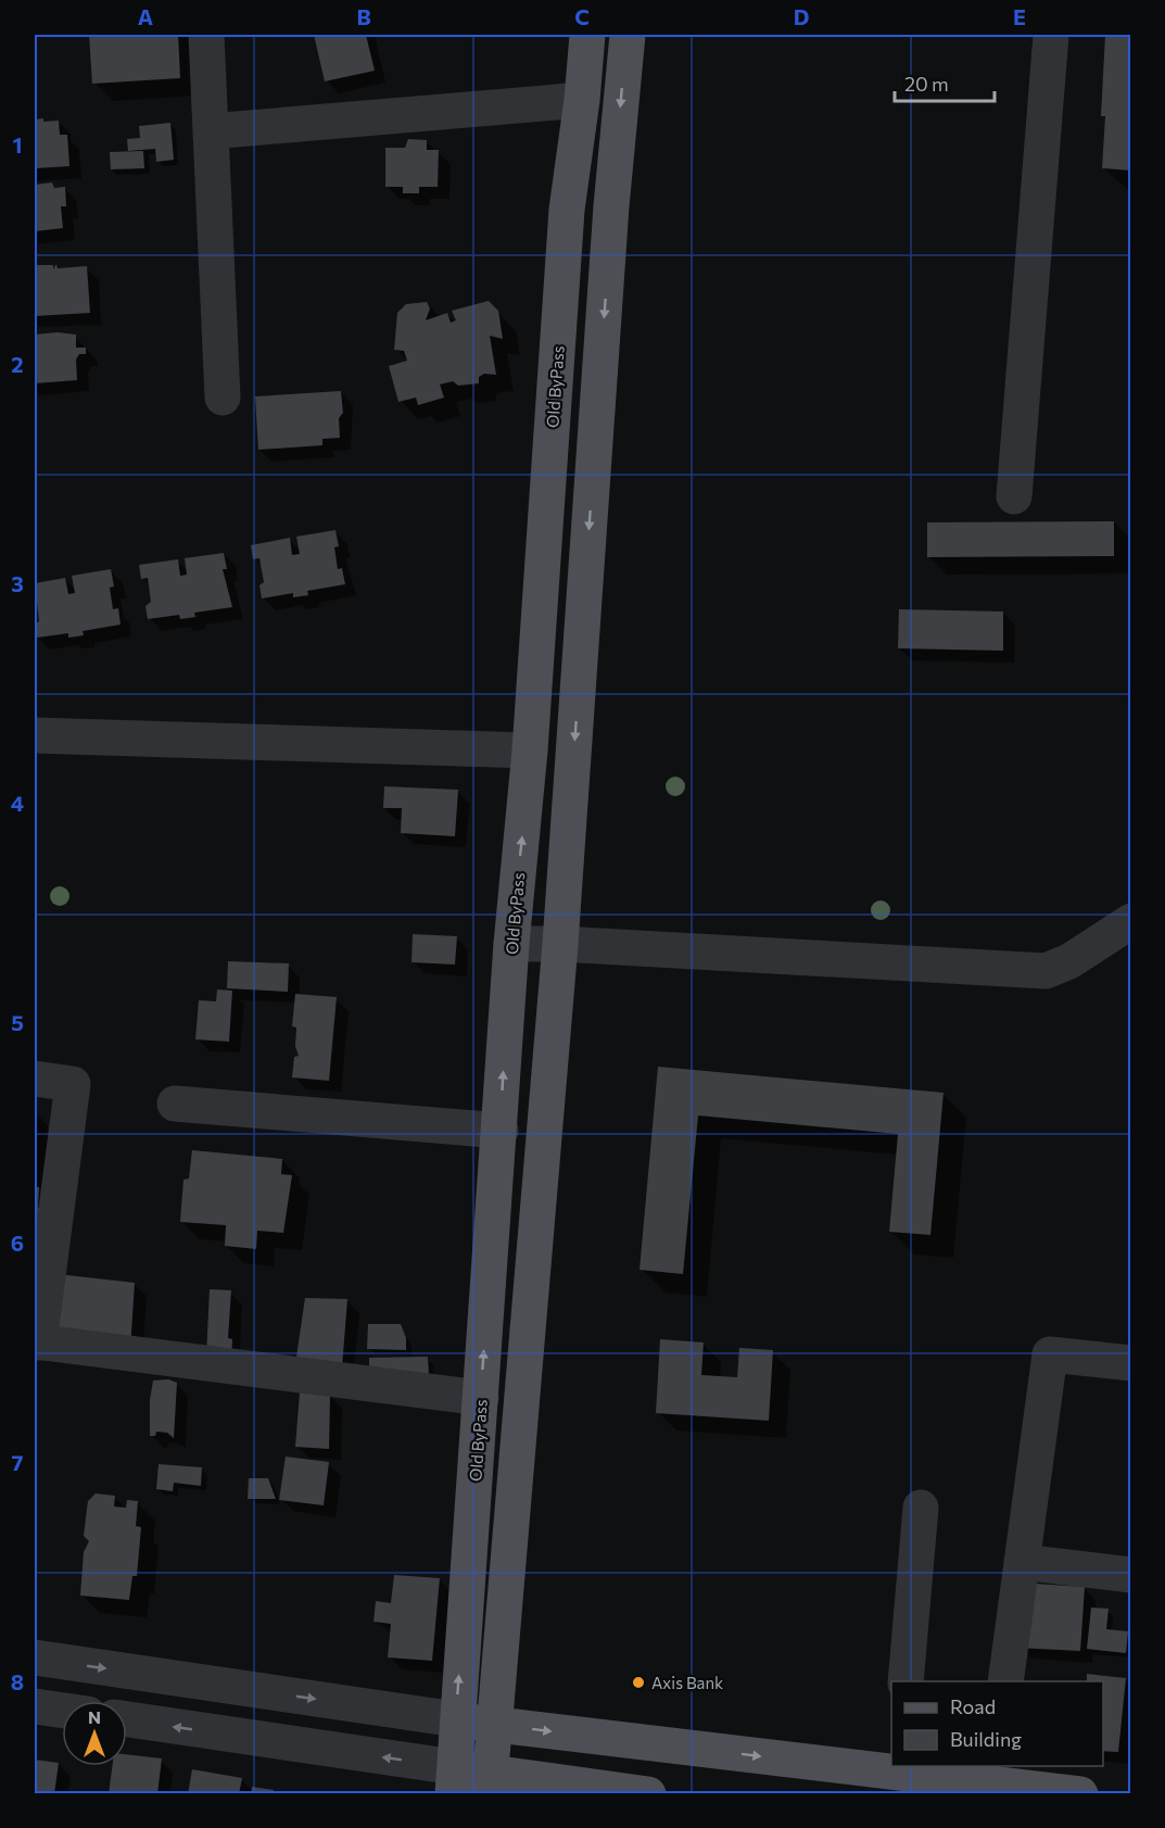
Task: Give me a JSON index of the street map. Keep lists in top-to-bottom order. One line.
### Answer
{"streets":{"main road":["Old ByPass"]},"places":["Axis Bank"],"legend":["Road","Building"],"scale_bar":"20 m","north":"top","grid":{"columns":["A","B","C","D","E"],"rows":["1","2","3","4","5","6","7","8"]}}
